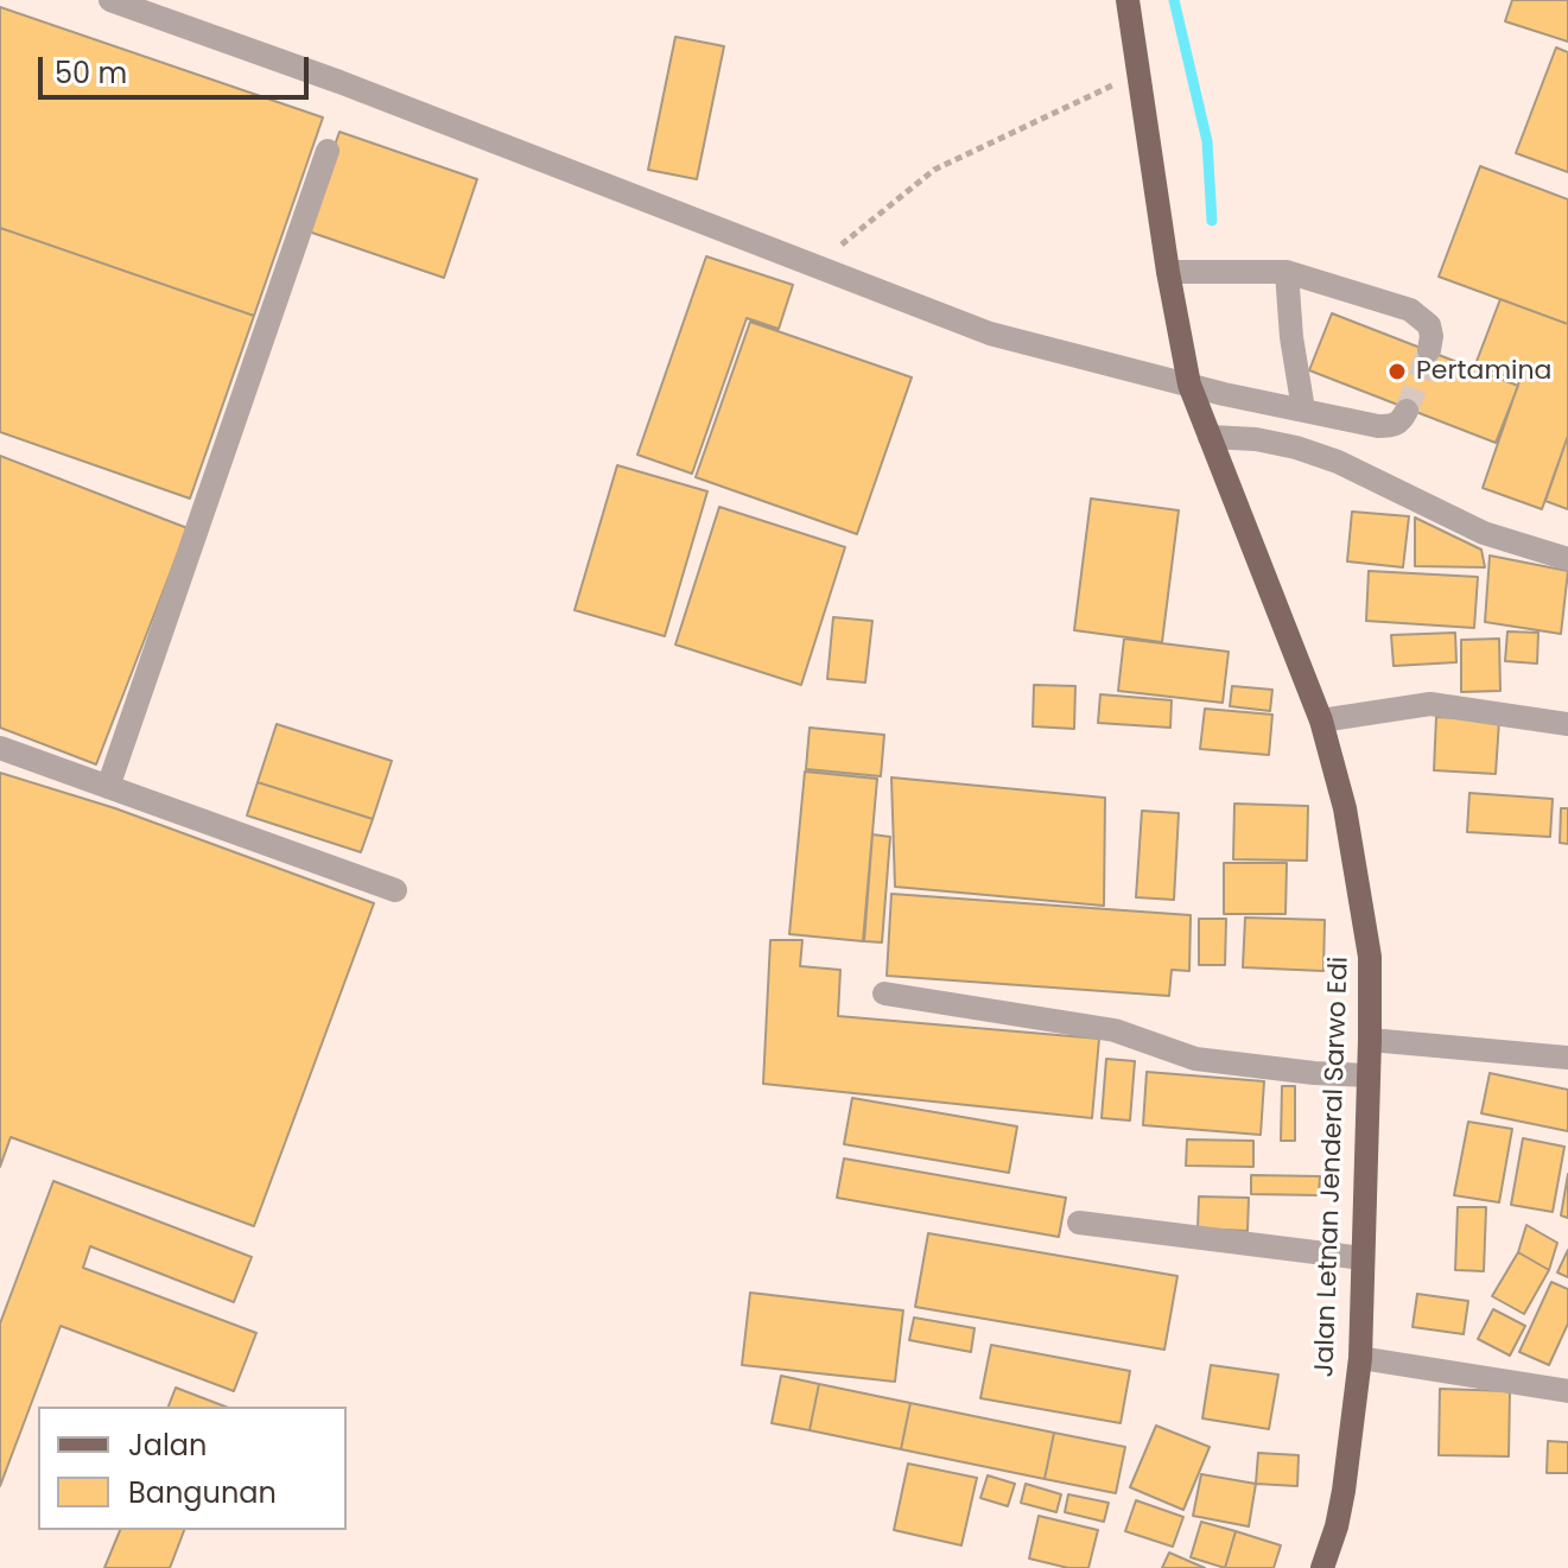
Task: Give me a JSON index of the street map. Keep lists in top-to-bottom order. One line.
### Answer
{"streets":{"main road":["Jalan Letnan Jenderal Sarwo Edi"]},"places":["Pertamina"],"legend":["Jalan","Bangunan"],"scale_bar":"50 m"}
